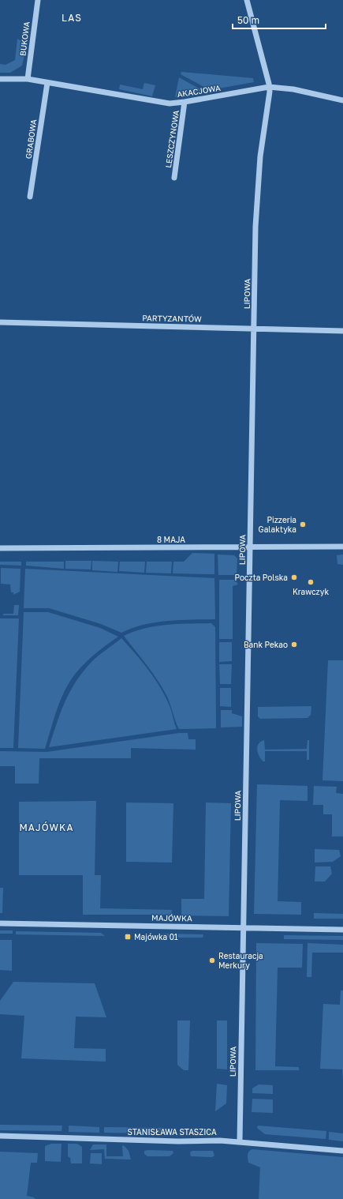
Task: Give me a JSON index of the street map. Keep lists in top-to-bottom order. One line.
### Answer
{"streets":{"street":["BUKOWA","AKACJOWA","GRABOWA","LESZCZYNOWA","LIPOWA","PARTYZANTÓW","8 MAJA","MAJÓWKA","STANISŁAWA STASZICA"]},"crossings":[["BUKOWA","AKACJOWA"],["AKACJOWA","GRABOWA"],["AKACJOWA","LESZCZYNOWA"],["AKACJOWA","LIPOWA"],["LIPOWA","PARTYZANTÓW"],["LIPOWA","8 MAJA"],["LIPOWA","MAJÓWKA"],["LIPOWA","STANISŁAWA STASZICA"]],"districts":["LAS","MAJÓWKA"],"places":{"other":["Pizzeria Galaktyka","Poczta Polska","Krawczyk","Bank Pekao","Restauracja Merkury"],"transit":["Majówka 01"]},"scale_bar":"50 m"}
